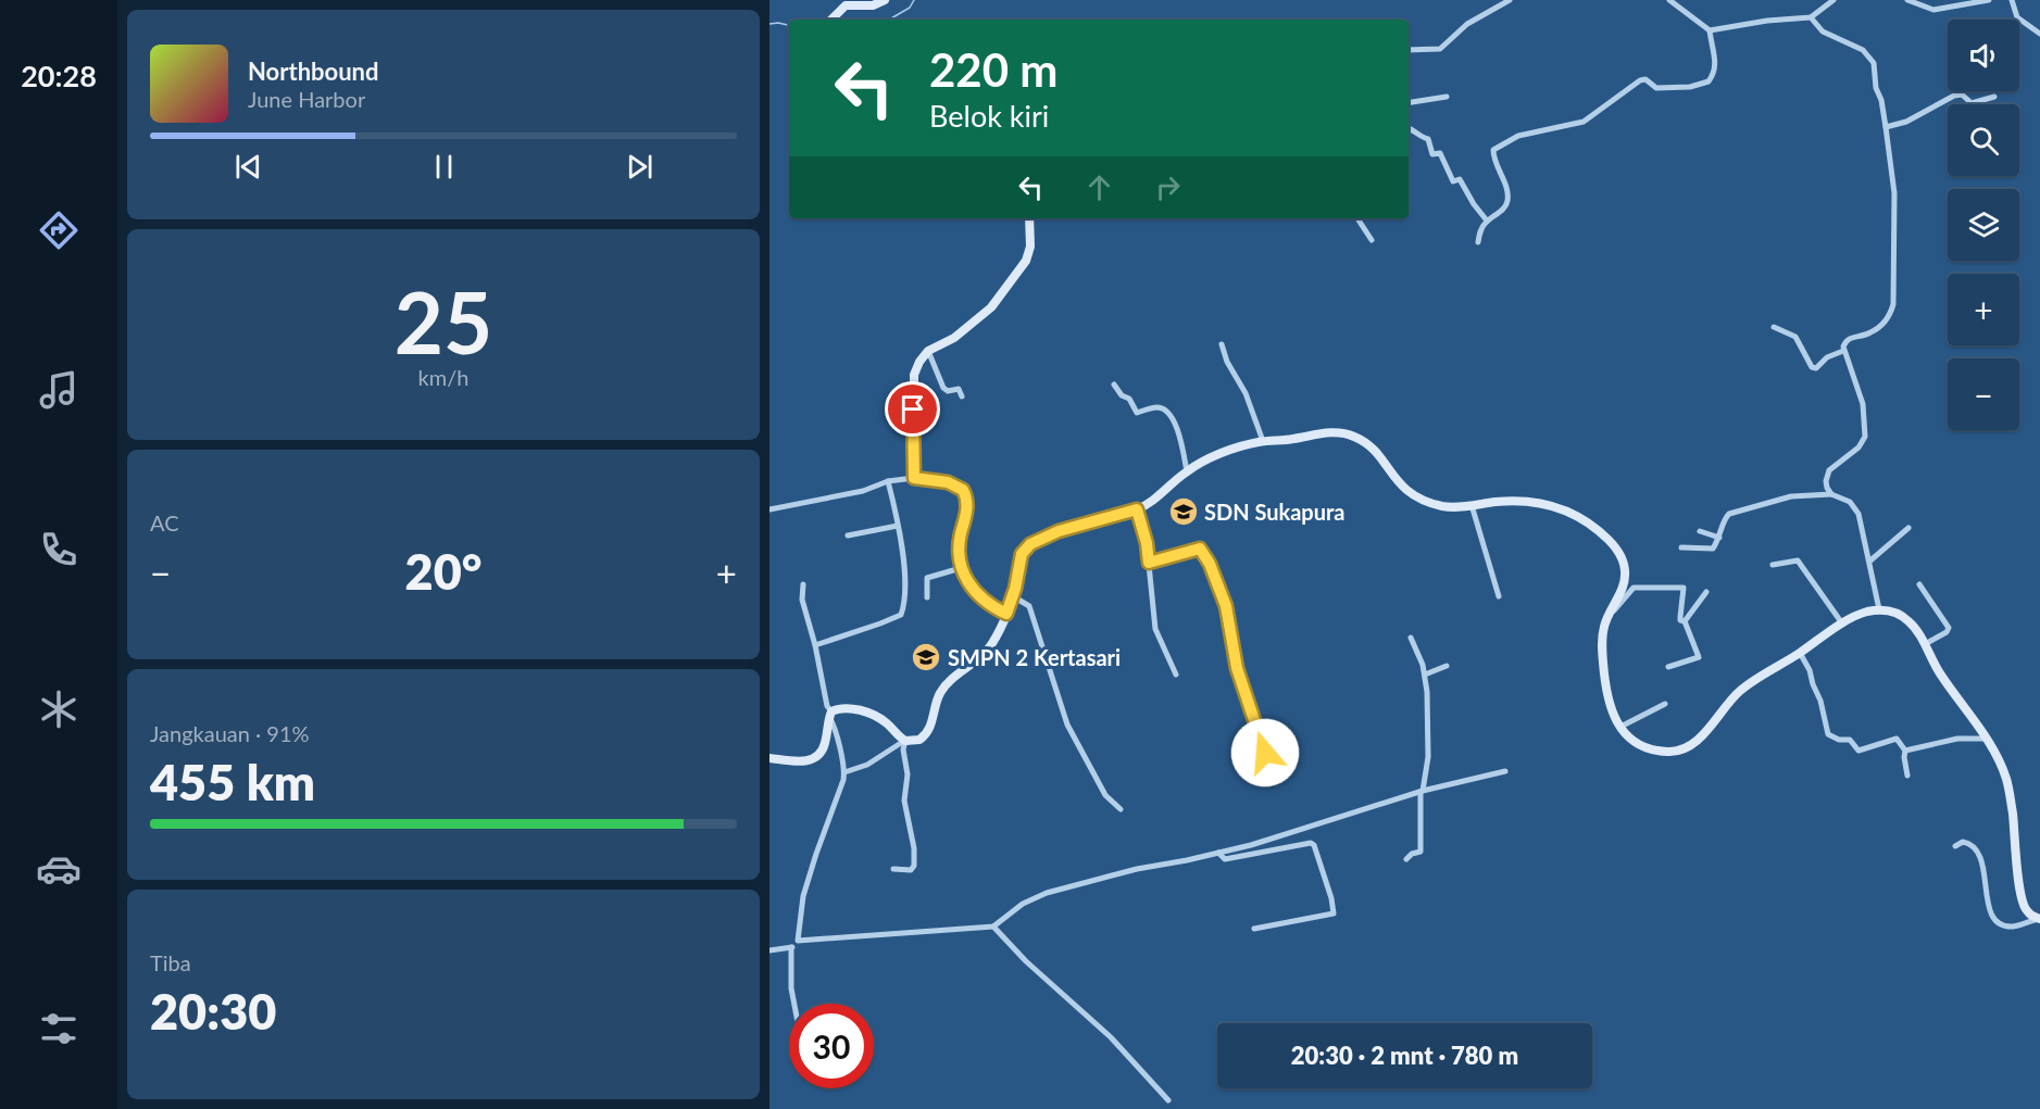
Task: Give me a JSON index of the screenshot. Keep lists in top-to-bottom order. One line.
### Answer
{"places":{"school or university":["SDN Sukapura","SMPN 2 Kertasari"]},"page":{"tabs":"20:28","map_buttons":["+","−"],"turn":["220 m","Belok kiri"],"song":["Northbound","June Harbor"],"tile":[["25","km/h"],"AC",["Jangkauan · 91%","455 km"],["Tiba","20:30"]],"heat":["−","20°","+"],"limit":"30","trip":"20:30 · 2 mnt · 780 m"}}
